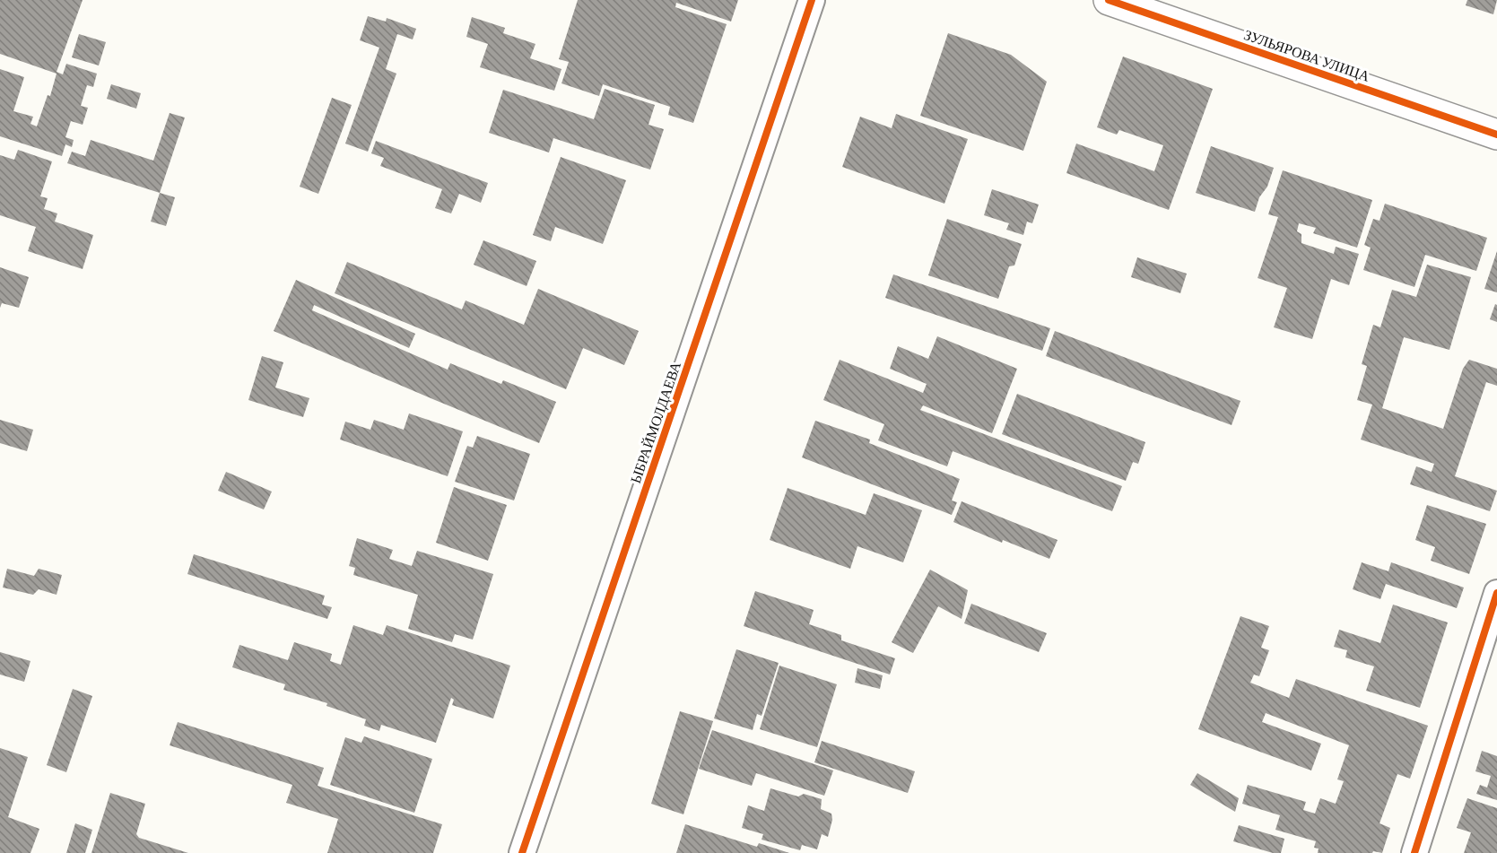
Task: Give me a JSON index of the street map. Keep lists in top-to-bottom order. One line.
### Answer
{"streets":{"street":["ЗУЛЬЯРОВА УЛИЦА","ЫБРАЙМОЛДАЕВА"]}}
